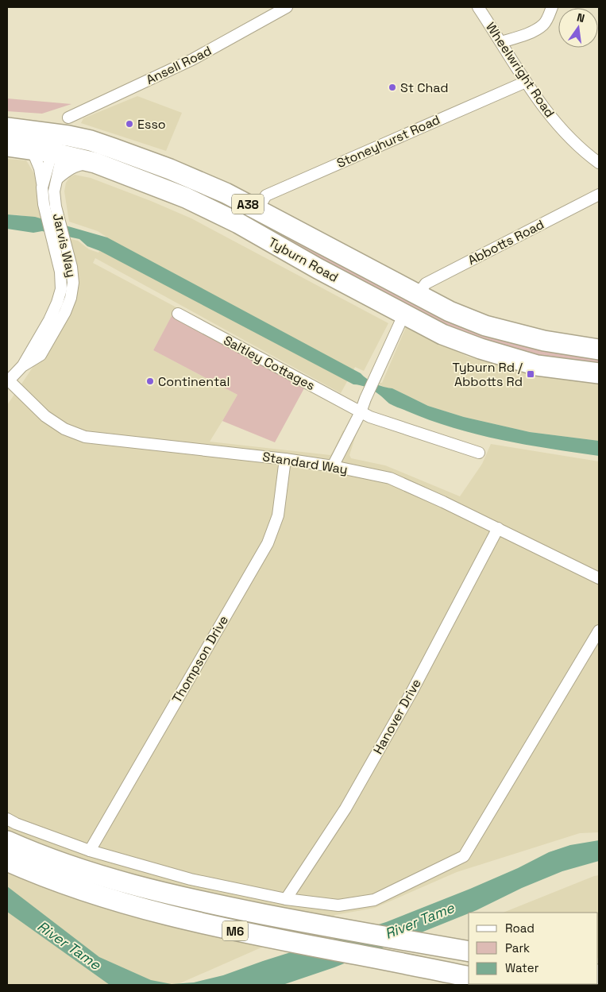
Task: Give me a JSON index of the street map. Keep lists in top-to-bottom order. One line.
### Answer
{"streets":{"highway":["A38","Tyburn Road","M6"],"street":["Ansell Road","Wheelwright Road","Stoneyhurst Road","Abbotts Road","Jarvis Way","Saltley Cottages","Standard Way","Thompson Drive","Hanover Drive"]},"crossings":[["Ansell Road","Jarvis Way"],["Ansell Road","Tyburn Road"],["Wheelwright Road","Stoneyhurst Road"],["Stoneyhurst Road","Tyburn Road"],["Abbotts Road","Tyburn Road"],["Jarvis Way","Tyburn Road"],["Jarvis Way","Standard Way"],["Standard Way","Thompson Drive"],["Standard Way","Hanover Drive"]],"water":["River Tame"],"places":{"other":["St Chad","Esso","Continental"],"transit":["Tyburn Rd / Abbotts Rd"]},"legend":["Road","Park","Water"],"north":"top"}
